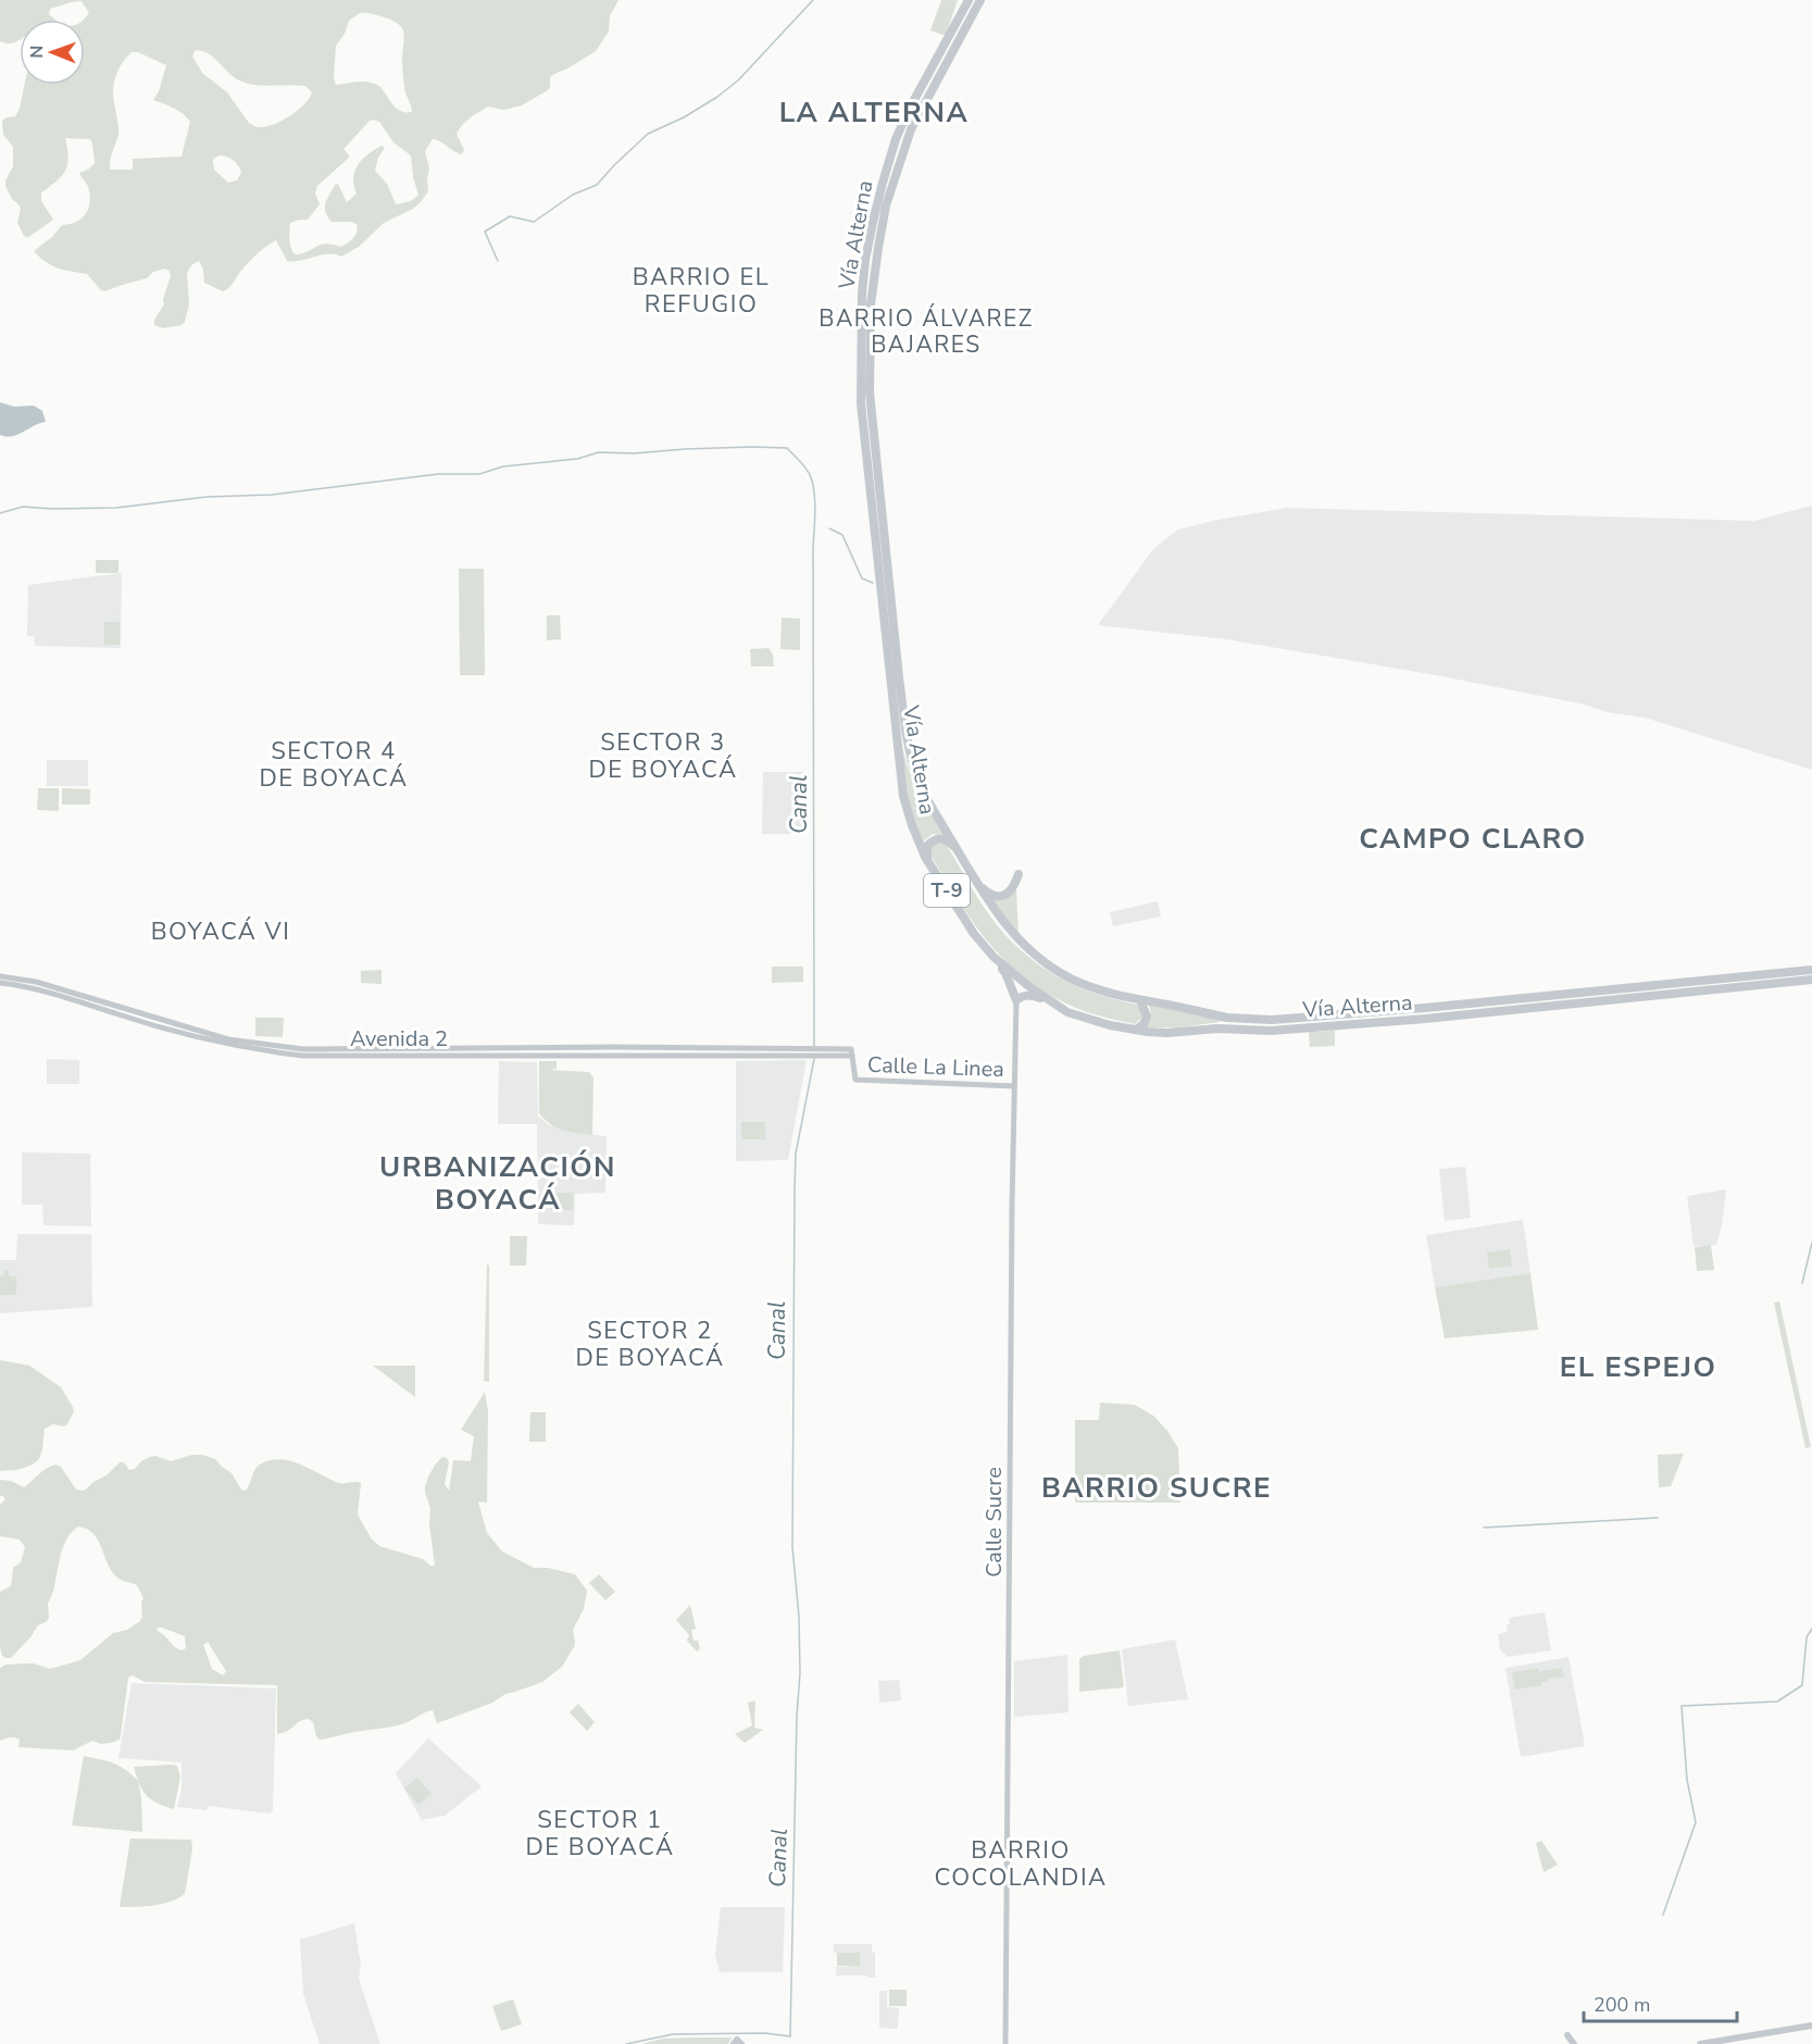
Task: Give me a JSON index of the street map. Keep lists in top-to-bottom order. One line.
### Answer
{"streets":{"highway":["Vía Alterna","T-9"],"street":["Avenida 2","Calle La Linea","Calle Sucre"]},"crossings":[["Vía Alterna","T-9"],["Avenida 2","Calle La Linea"],["Calle La Linea","Calle Sucre"]],"districts":["LA ALTERNA","BARRIO EL REFUGIO","BARRIO ÁLVAREZ BAJARES","SECTOR 3 DE BOYACÁ","SECTOR 4 DE BOYACÁ","CAMPO CLARO","BOYACÁ VI","URBANIZACIÓN BOYACÁ","SECTOR 2 DE BOYACÁ","EL ESPEJO","BARRIO SUCRE","SECTOR 1 DE BOYACÁ","BARRIO COCOLANDIA"],"water":["Canal"],"scale_bar":"200 m","north":"left"}
